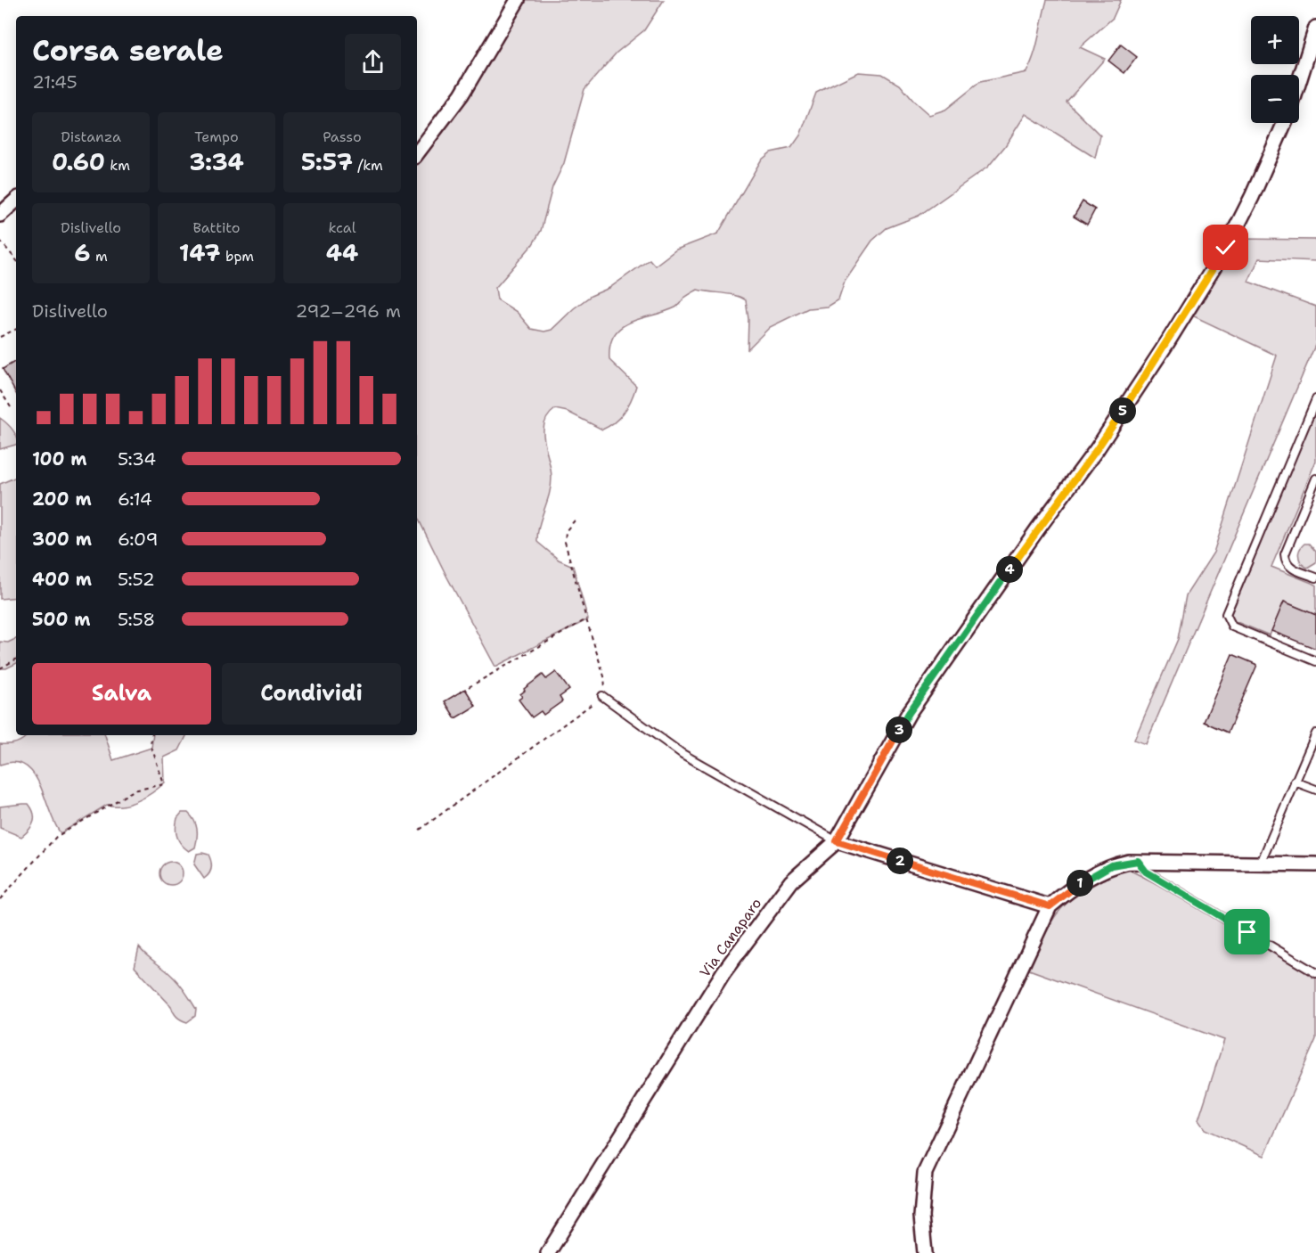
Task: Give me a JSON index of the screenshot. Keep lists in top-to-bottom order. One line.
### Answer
{"streets":{"street":["Via Canaparo"]},"page":{"map_buttons":["+","−"],"heading":["Corsa serale","21:45"],"stats":[["Distanza","0.60 km"],["Tempo","3:34"],["Passo","5:57 /km"],["Dislivello","6 m"],["Battito","147 bpm"],["kcal","44"]],"chart":["Dislivello","292–296 m"],"pins":["5","4","3","2","1"],"list":[{"name":"100 m","note":"5:34"},{"name":"200 m","note":"6:14"},{"name":"300 m","note":"6:09"},{"name":"400 m","note":"5:52"},{"name":"500 m","note":"5:58"}],"buttons":["Salva","Condividi"]}}
